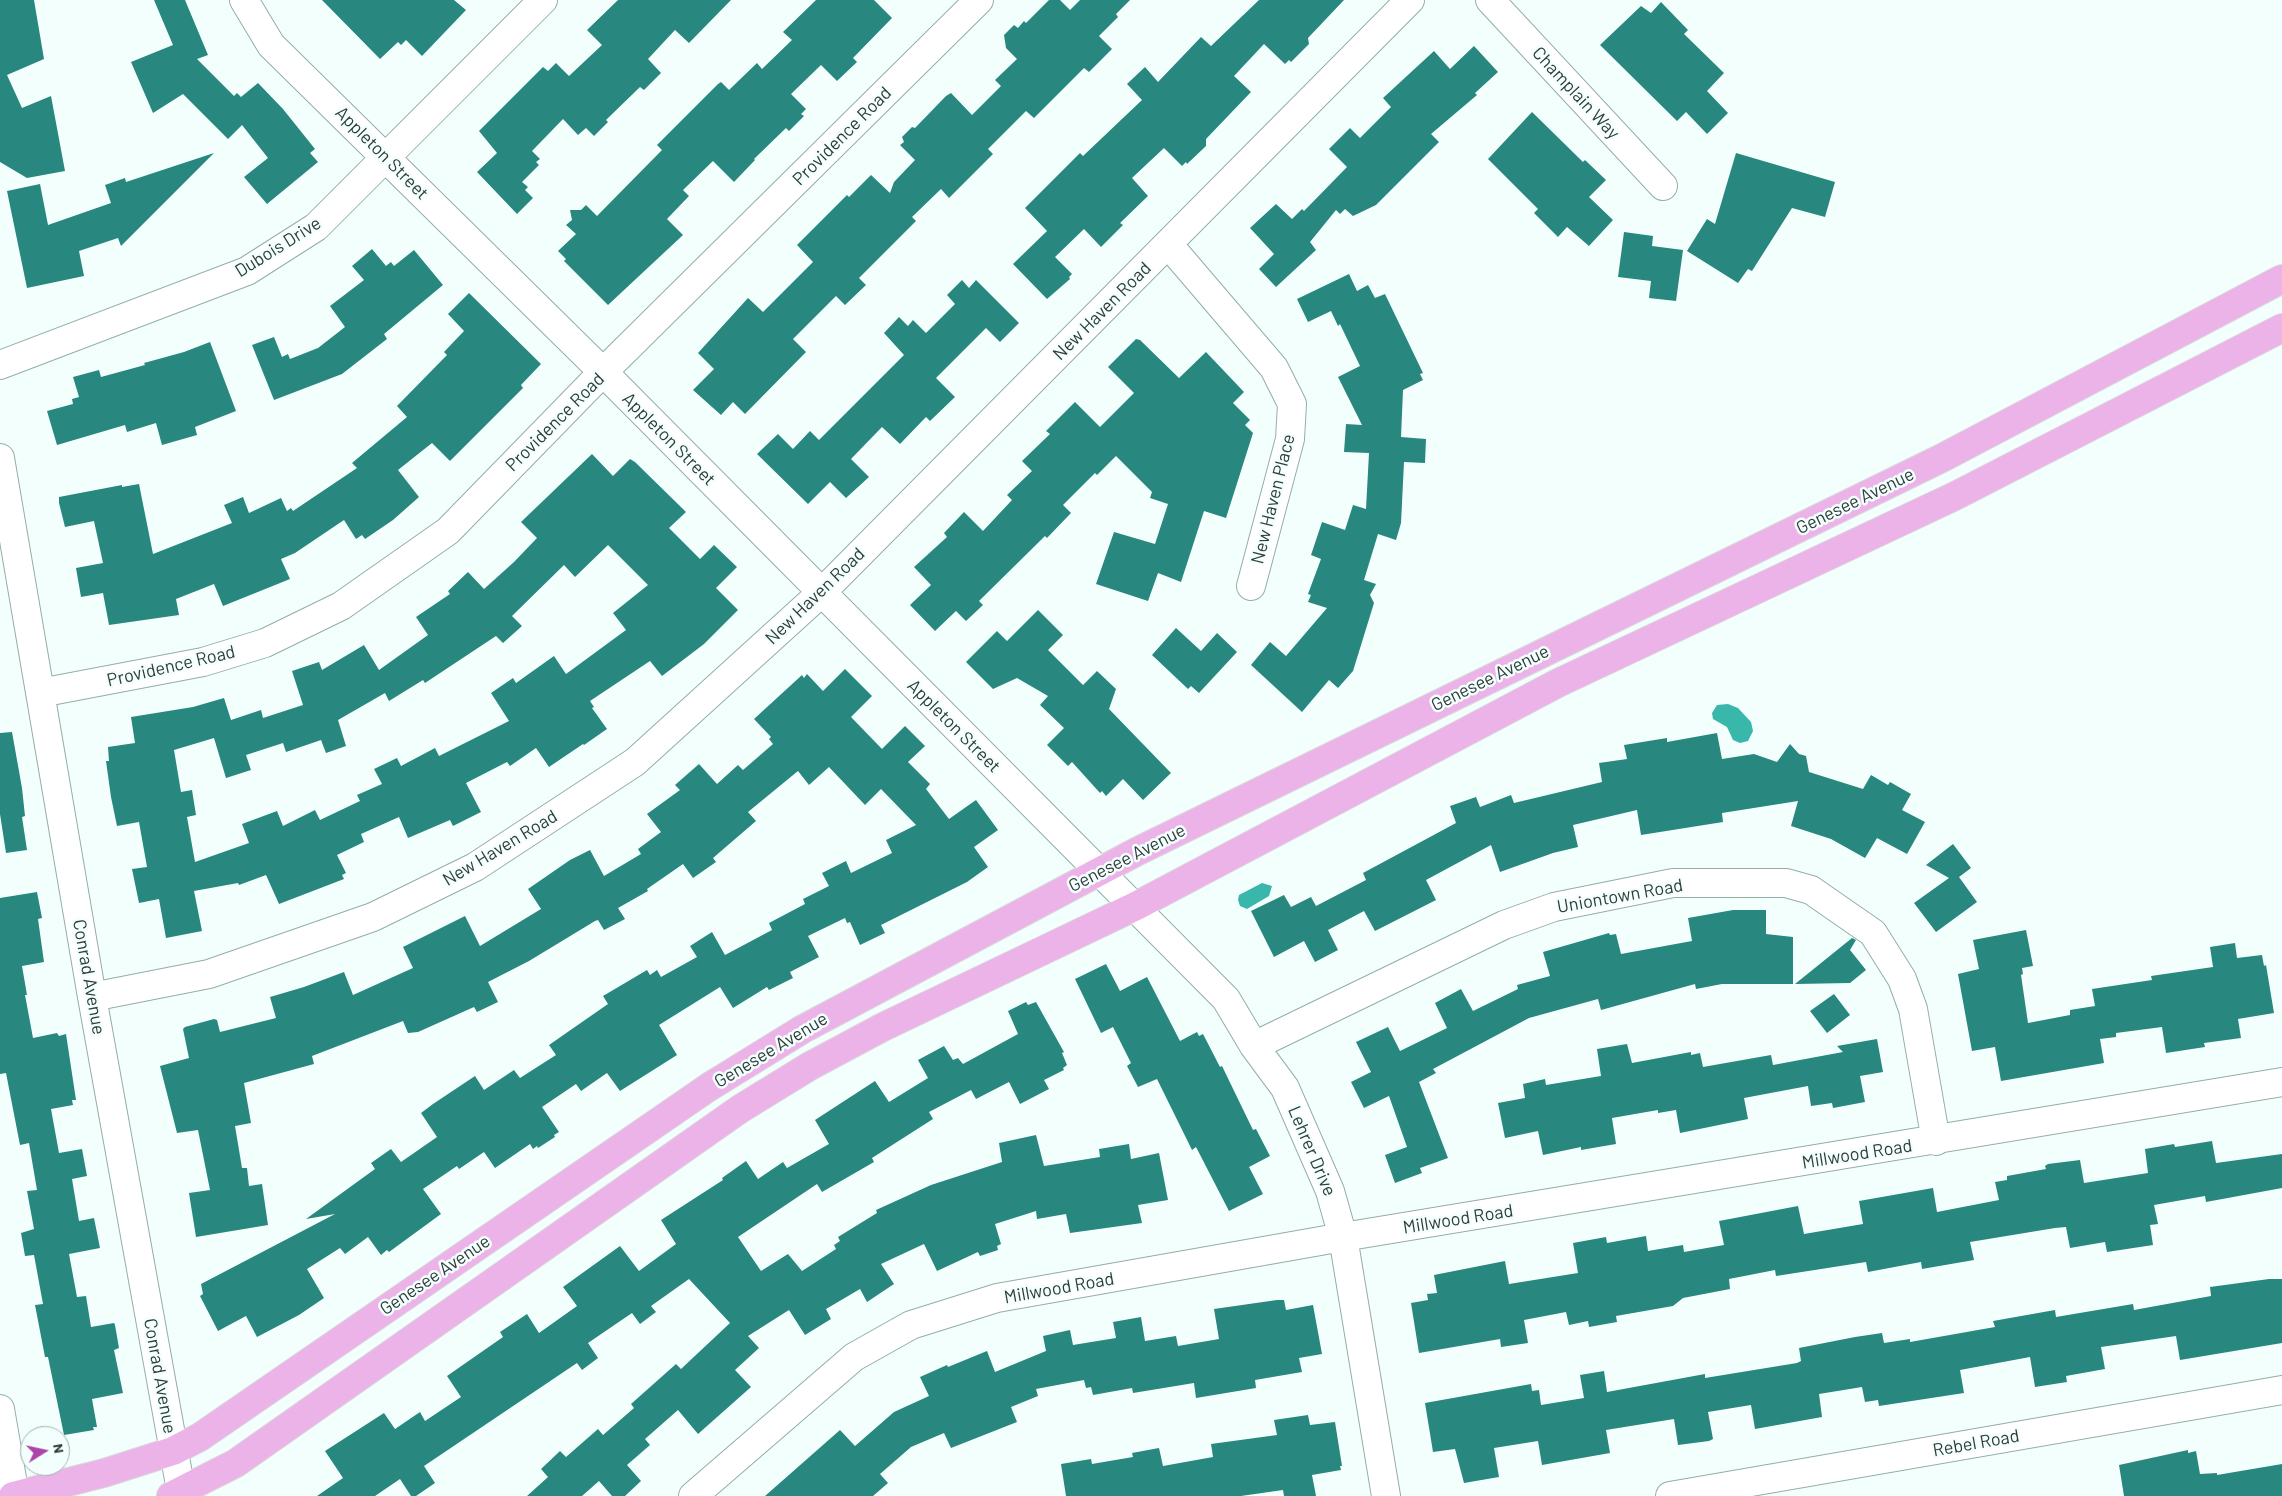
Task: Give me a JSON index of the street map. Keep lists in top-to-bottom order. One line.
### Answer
{"streets":{"main road":["Genesee Avenue"],"street":["Champlain Way","Providence Road","Appleton Street","Dubois Drive","New Haven Road","New Haven Place","Uniontown Road","Conrad Avenue","Lehrer Drive","Millwood Road","Rebel Road"]},"crossings":[["Providence Road","Appleton Street"],["Providence Road","Conrad Avenue"],["Appleton Street","Dubois Drive"],["Appleton Street","New Haven Road"],["Appleton Street","Genesee Avenue"],["Appleton Street","Lehrer Drive"],["New Haven Road","New Haven Place"],["New Haven Road","Conrad Avenue"],["Genesee Avenue","Conrad Avenue"],["Genesee Avenue","Lehrer Drive"],["Uniontown Road","Lehrer Drive"],["Uniontown Road","Millwood Road"],["Lehrer Drive","Millwood Road"]],"north":"right"}
